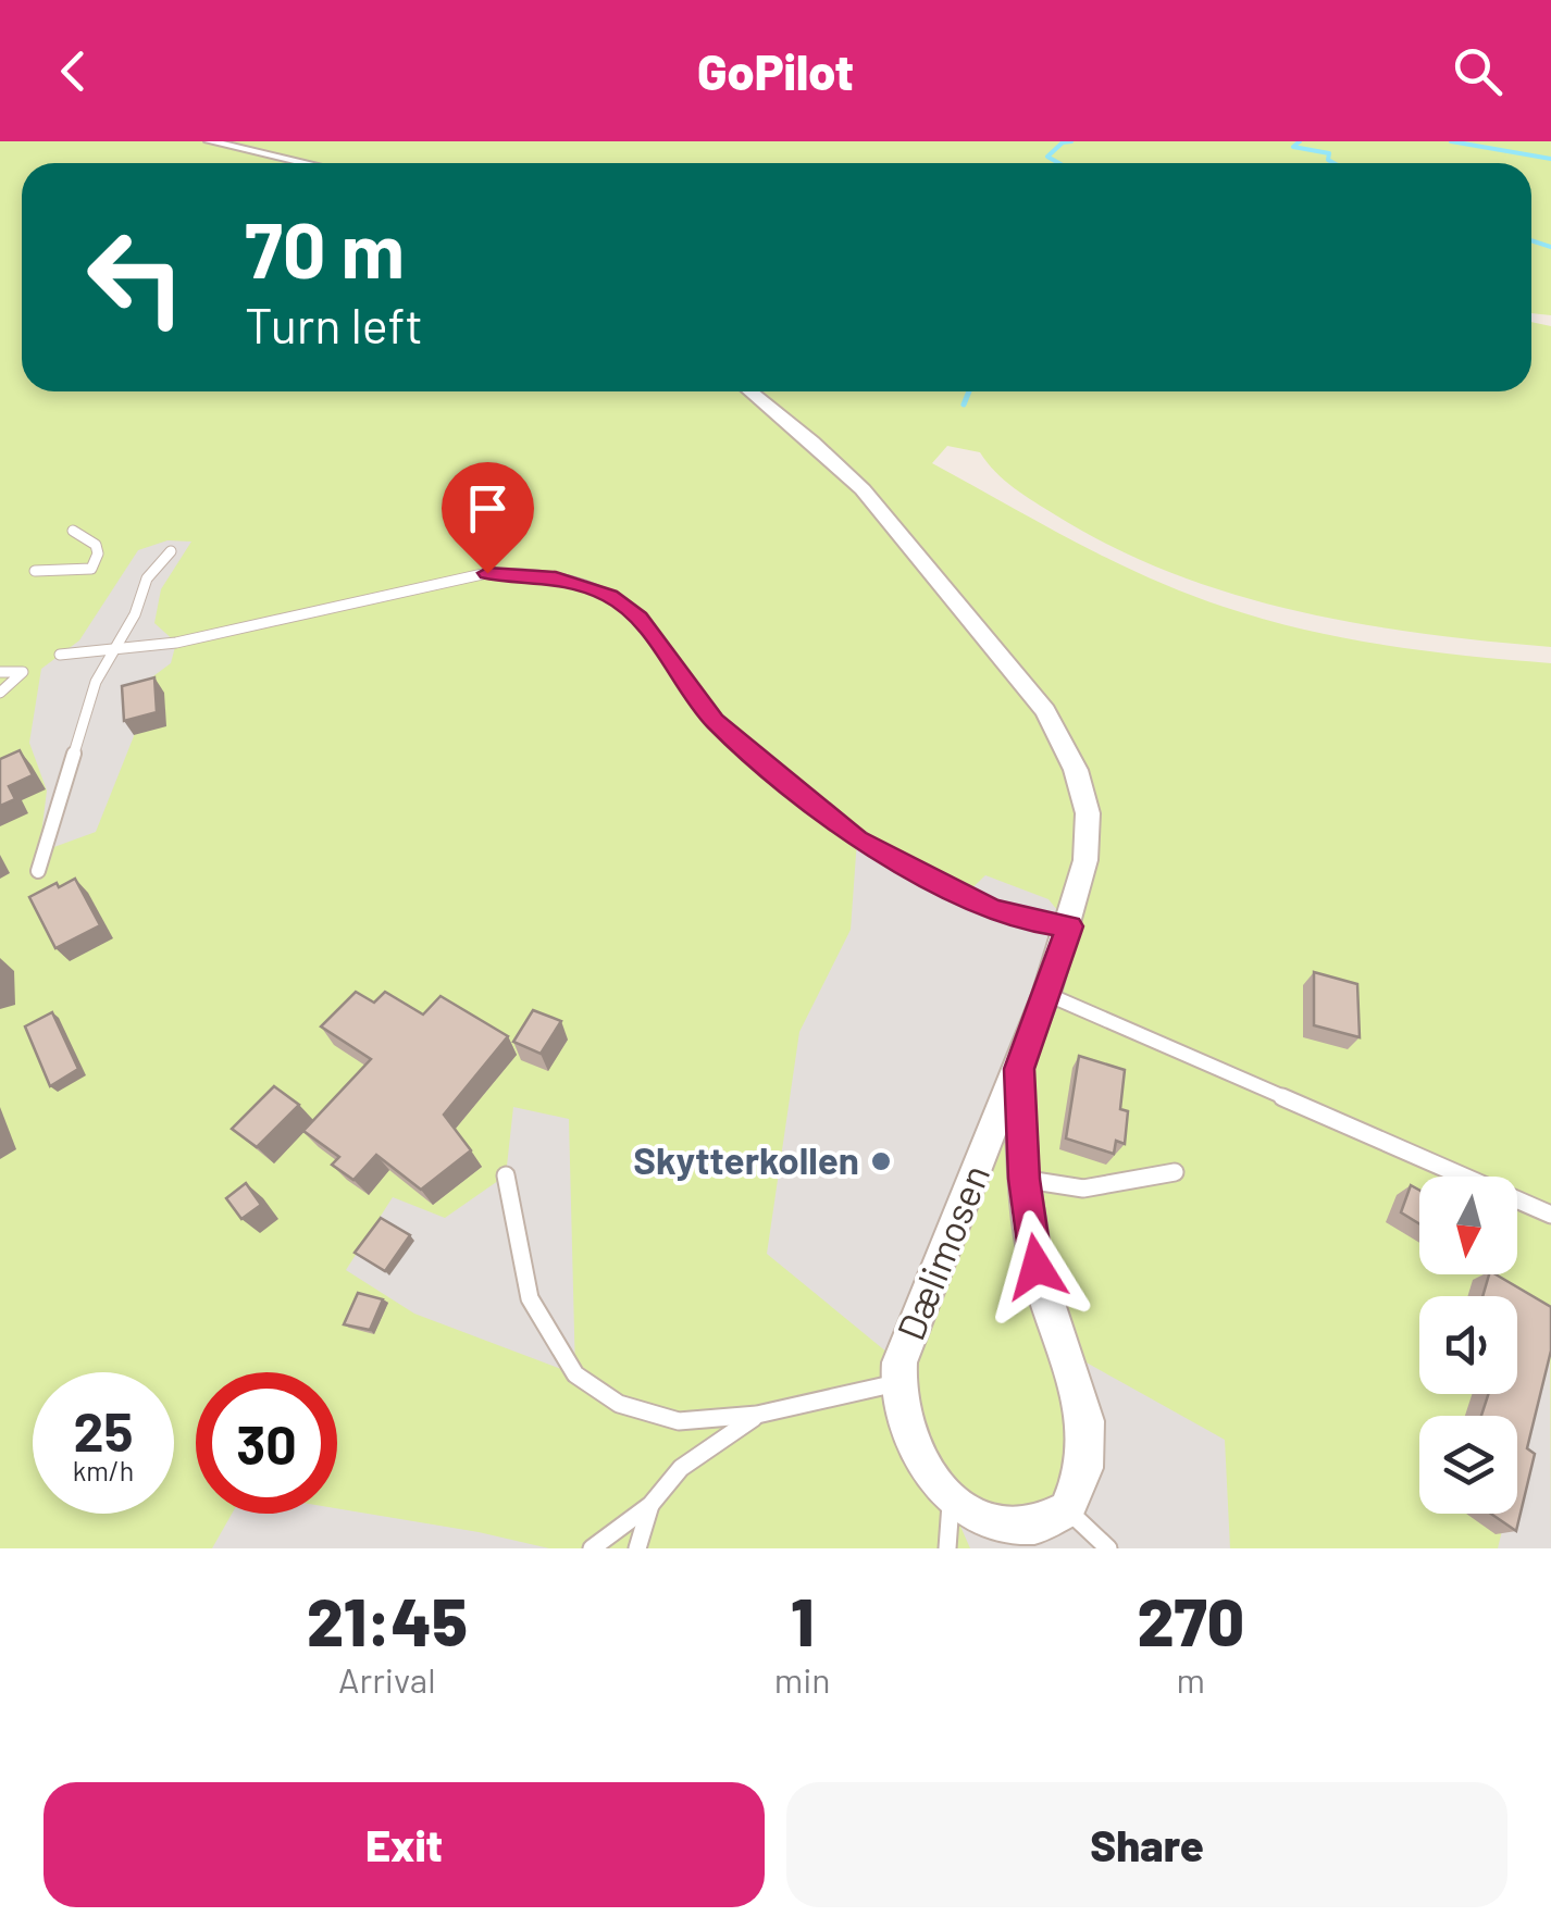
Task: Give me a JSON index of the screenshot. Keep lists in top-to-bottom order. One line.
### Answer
{"streets":{"street":["Dælimosen"]},"places":["Skytterkollen"],"north":"bottom","page":{"header":"GoPilot","turn":["70 m","Turn left"],"speed":"25 km/h","limit":"30","eta":["21:45","Arrival","1","min","270","m"],"buttons":["Exit","Share"]}}
